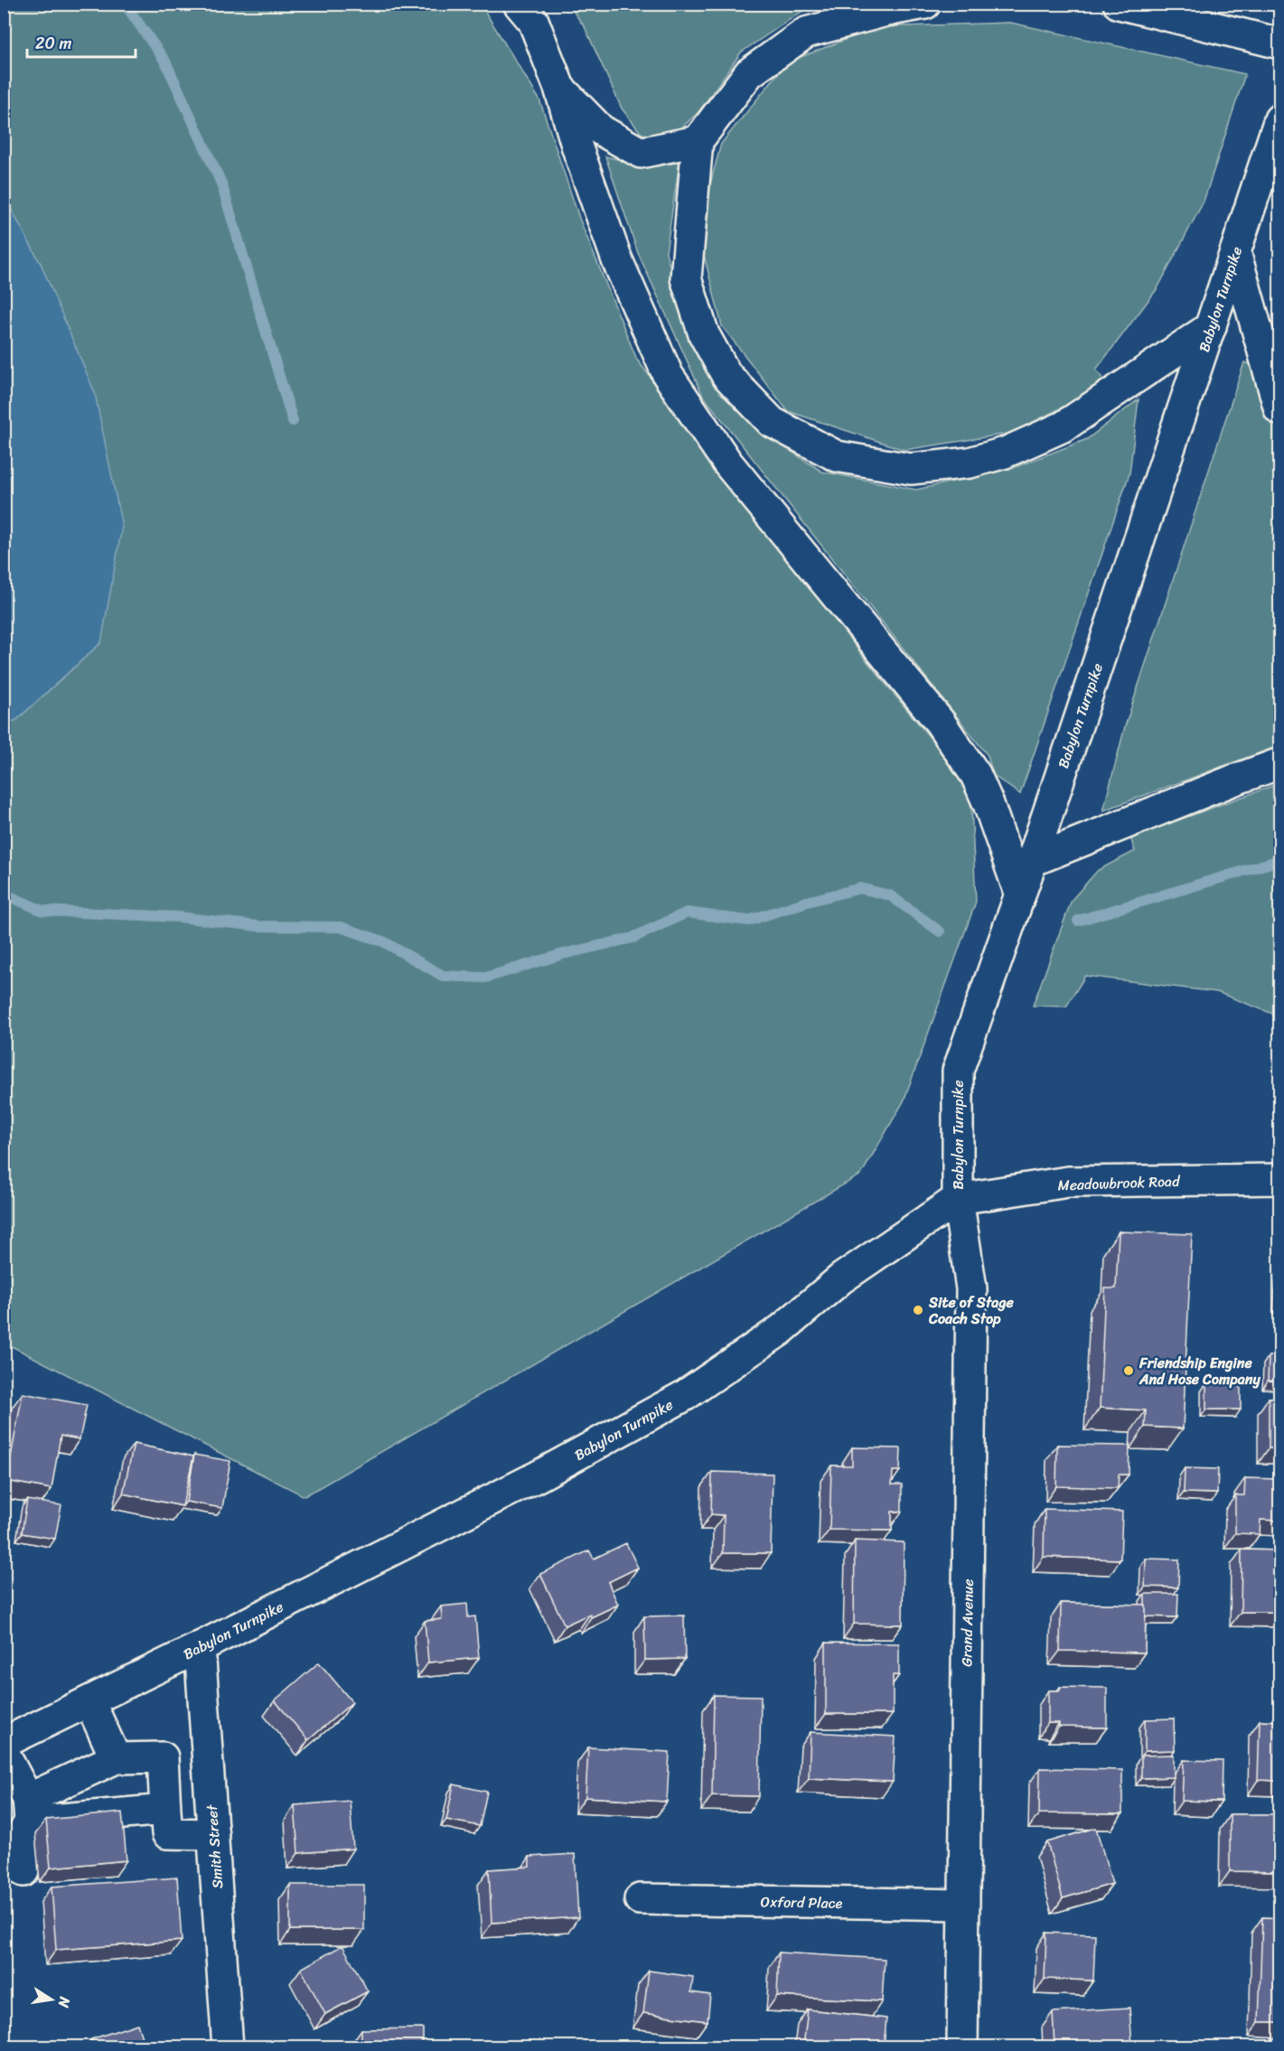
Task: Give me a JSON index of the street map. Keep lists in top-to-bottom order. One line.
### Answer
{"streets":{"main road":["Babylon Turnpike","Meadowbrook Road","Grand Avenue","Smith Street","Oxford Place"]},"crossings":[["Babylon Turnpike","Meadowbrook Road"],["Babylon Turnpike","Grand Avenue"],["Babylon Turnpike","Smith Street"],["Meadowbrook Road","Grand Avenue"],["Grand Avenue","Oxford Place"]],"places":["Site of Stage Coach Stop","Friendship Engine And Hose Company"],"scale_bar":"20 m","north":"right"}
